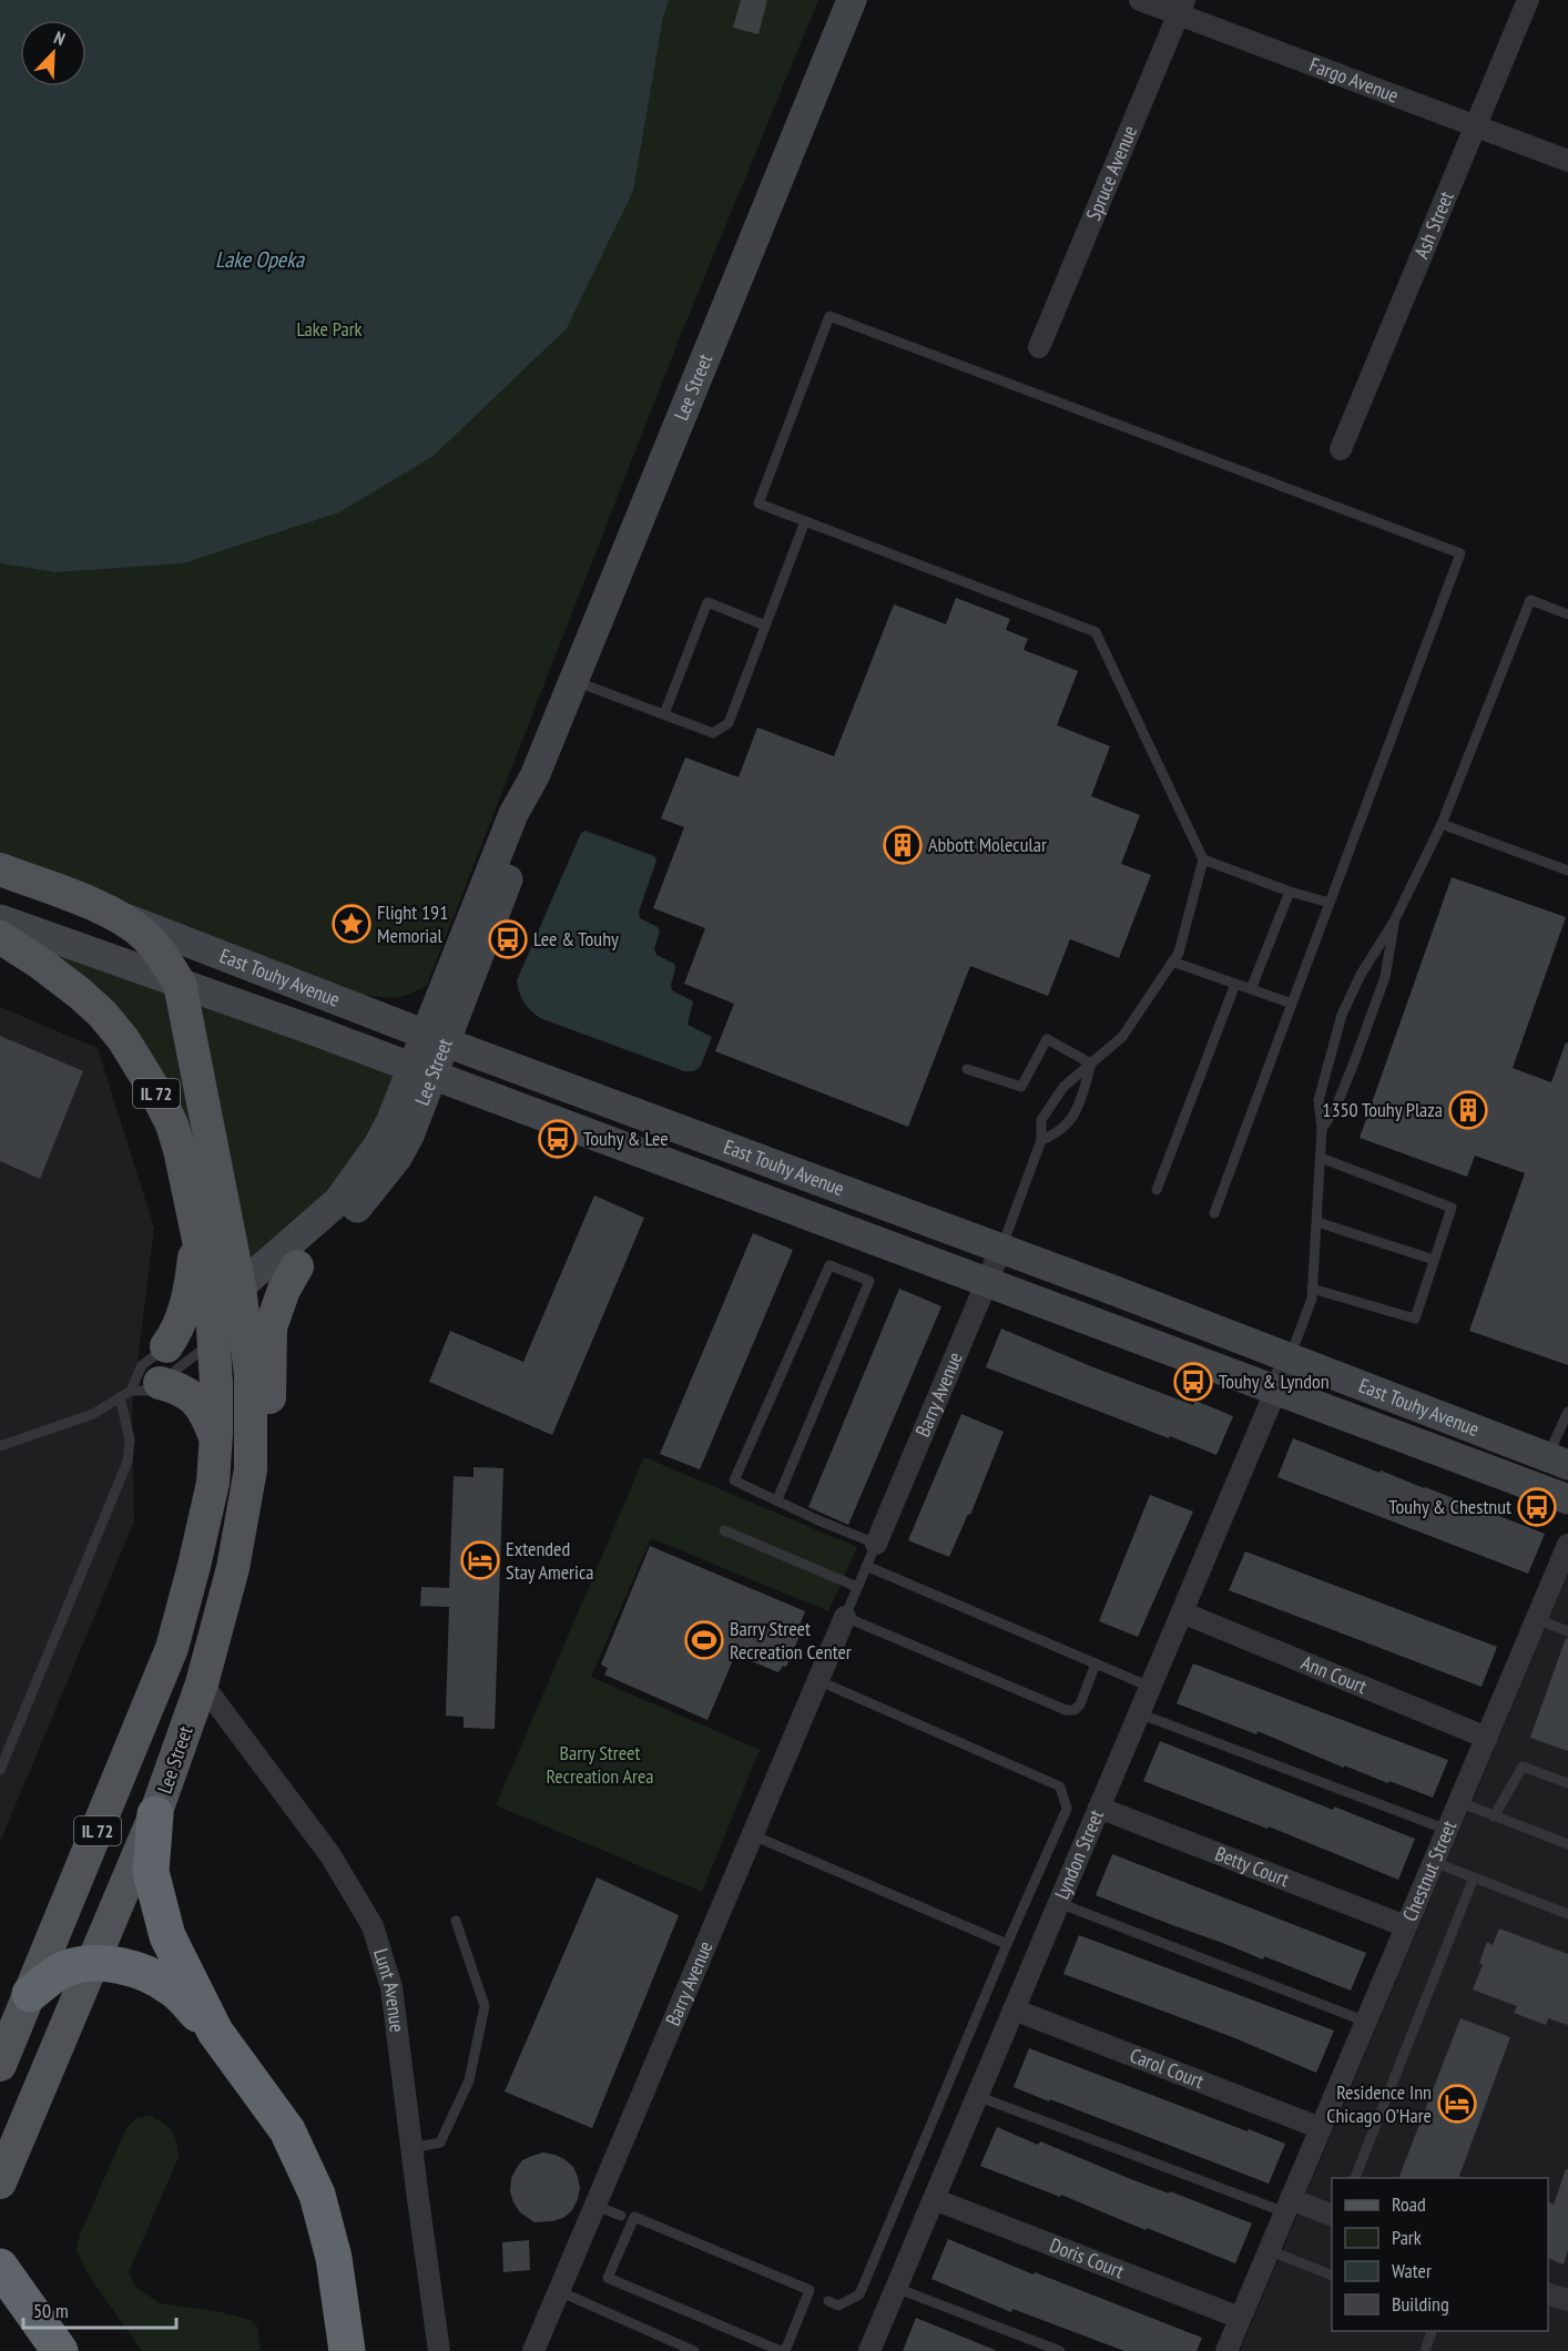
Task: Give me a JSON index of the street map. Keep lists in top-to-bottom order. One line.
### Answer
{"streets":{"main road":["Lee Street","East Touhy Avenue","IL 72"],"street":["Fargo Avenue","Spruce Avenue","Ash Street","Barry Avenue","Ann Court","Lyndon Street","Betty Court","Chestnut Street","Lunt Avenue","Carol Court","Doris Court"]},"crossings":[["Fargo Avenue","Spruce Avenue"],["Fargo Avenue","Ash Street"],["Lee Street","East Touhy Avenue"],["Lee Street","IL 72"],["Lee Street","Lunt Avenue"],["East Touhy Avenue","IL 72"],["East Touhy Avenue","Barry Avenue"],["East Touhy Avenue","Lyndon Street"],["Ann Court","Lyndon Street"],["Ann Court","Chestnut Street"],["Lyndon Street","Betty Court"],["Lyndon Street","Carol Court"],["Lyndon Street","Doris Court"],["Betty Court","Chestnut Street"],["Chestnut Street","Carol Court"],["Chestnut Street","Doris Court"]],"water":["Lake Opeka"],"parks":["Lake Park","Barry Street Recreation Area"],"places":{"building":["Abbott Molecular","1350 Touhy Plaza"],"place":["Flight 191 Memorial"],"bus stop":["Lee & Touhy","Touhy & Lee","Touhy & Lyndon","Touhy & Chestnut"],"hotel":["Extended Stay America","Residence Inn Chicago O'Hare"],"sports":["Barry Street Recreation Center"]},"legend":["Road","Park","Water","Building"],"scale_bar":"50 m","north":"top right"}
